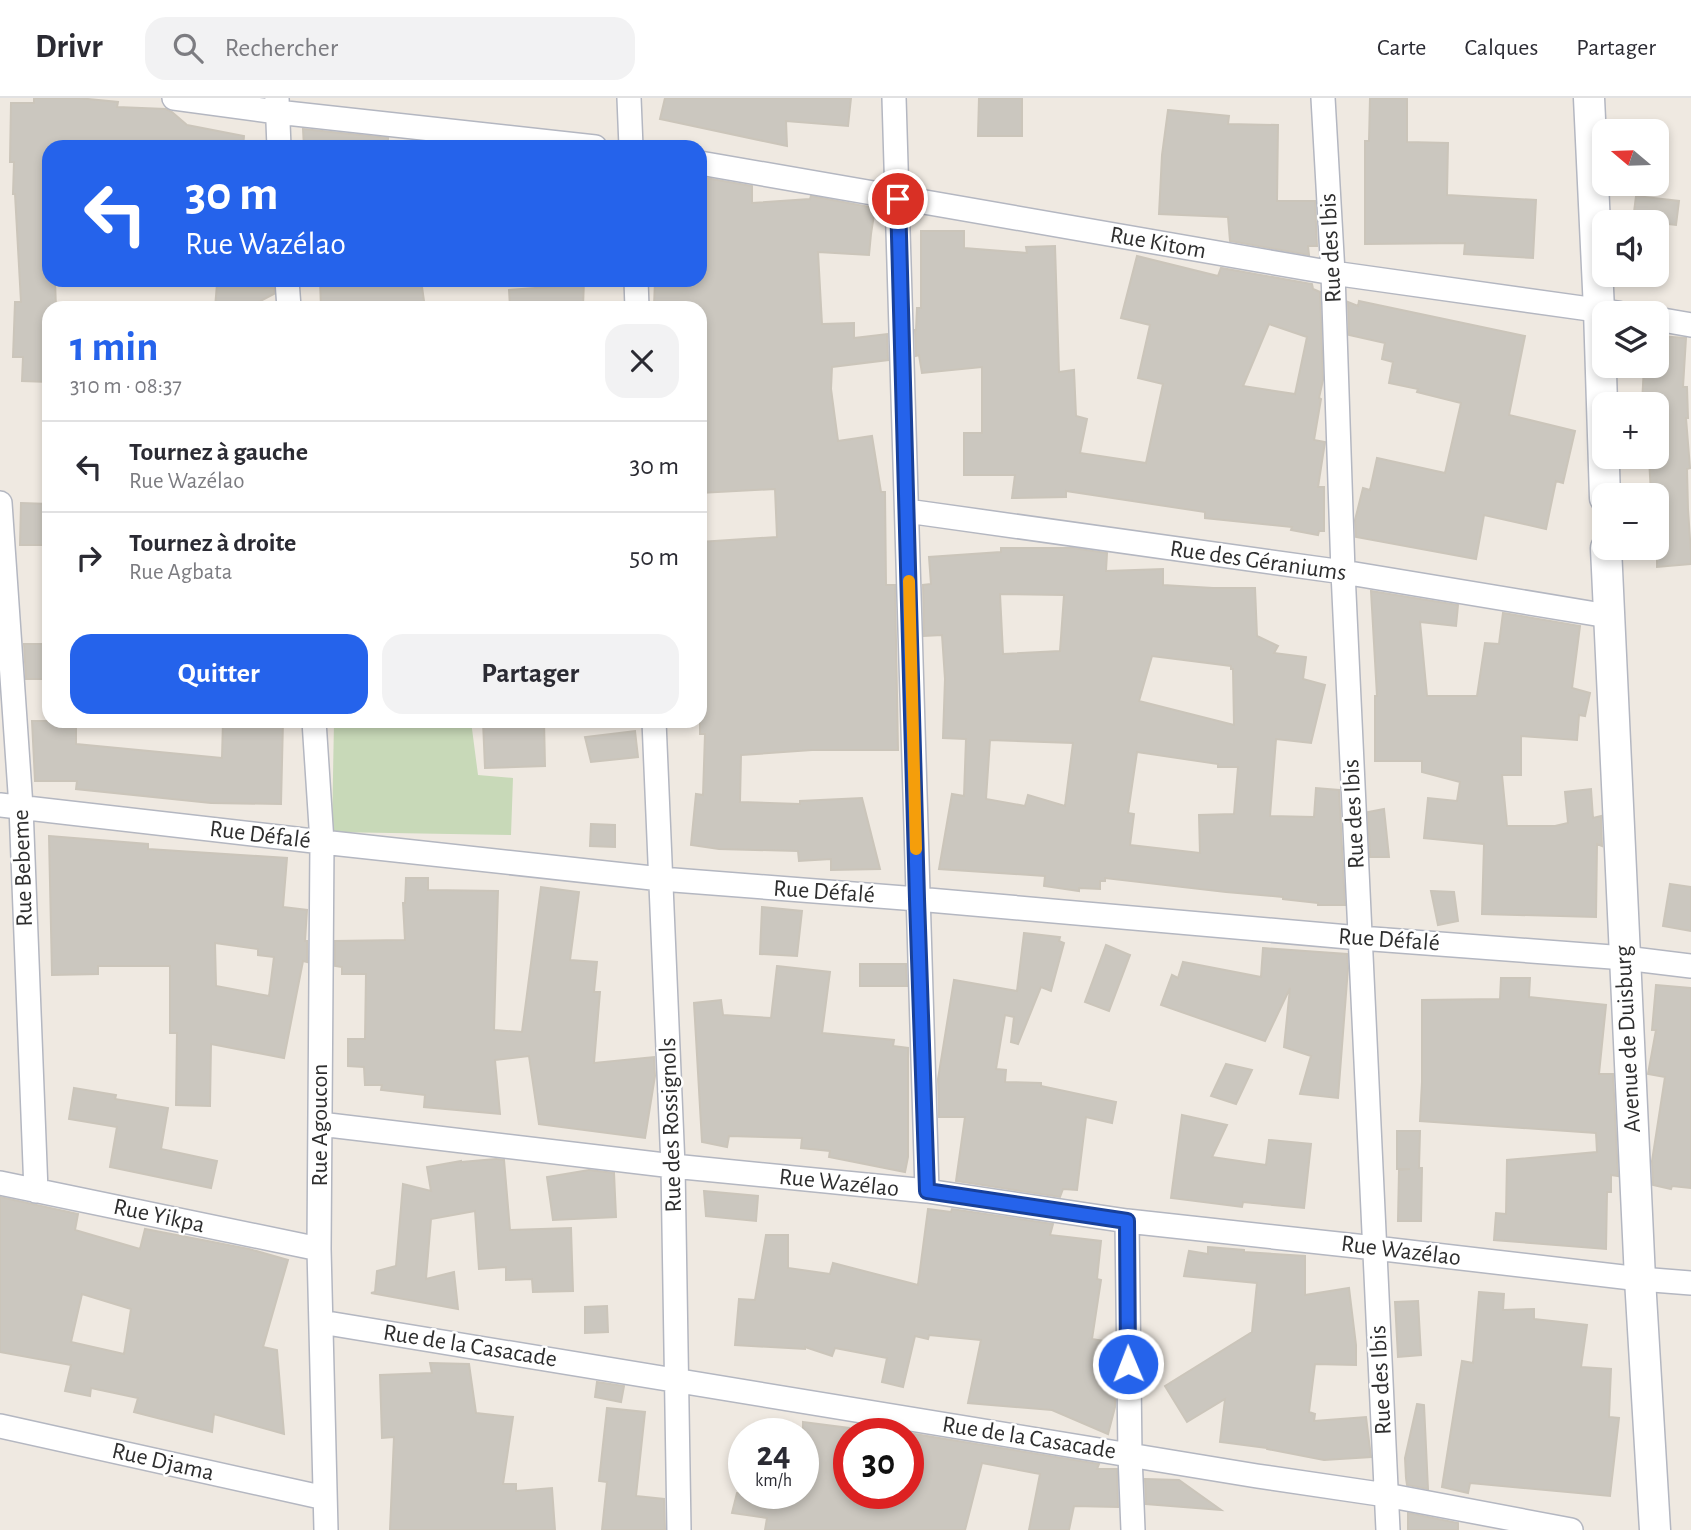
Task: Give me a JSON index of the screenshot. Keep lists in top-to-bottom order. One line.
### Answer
{"streets":{"street":["Rue Kitom","Rue des Ibis","Rue des Géraniums","Rue Défalé","Rue Bebeme","Avenue de Duisburg","Rue Agoucon","Rue des Rossignols","Rue Wazélao","Rue Yikpa","Rue de la Casacade","Rue Djama"]},"crossings":[["Rue Kitom","Rue des Ibis"],["Rue des Ibis","Rue des Géraniums"],["Rue des Ibis","Rue Défalé"],["Rue des Ibis","Rue Wazélao"],["Rue des Ibis","Rue de la Casacade"],["Rue des Géraniums","Avenue de Duisburg"],["Rue Défalé","Rue Bebeme"],["Rue Défalé","Avenue de Duisburg"],["Rue Défalé","Rue Agoucon"],["Rue Défalé","Rue des Rossignols"],["Rue Bebeme","Rue Yikpa"],["Avenue de Duisburg","Rue Wazélao"],["Rue Agoucon","Rue Wazélao"],["Rue Agoucon","Rue Yikpa"],["Rue Agoucon","Rue de la Casacade"],["Rue Agoucon","Rue Djama"],["Rue des Rossignols","Rue Wazélao"],["Rue des Rossignols","Rue de la Casacade"]],"north":"left","page":{"header":"Drivr","search":"Rechercher","nav":["Carte","Calques","Partager"],"map_buttons":["+","−"],"turn":["30 m","Rue Wazélao"],"heading":["1 min","310 m · 08:37"],"list":[{"name":"Tournez à gauche","note":"Rue Wazélao","value":"30 m"},{"name":"Tournez à droite","note":"Rue Agbata","value":"50 m"}],"buttons":["Quitter","Partager"],"speed":"24 km/h","limit":"30"}}
